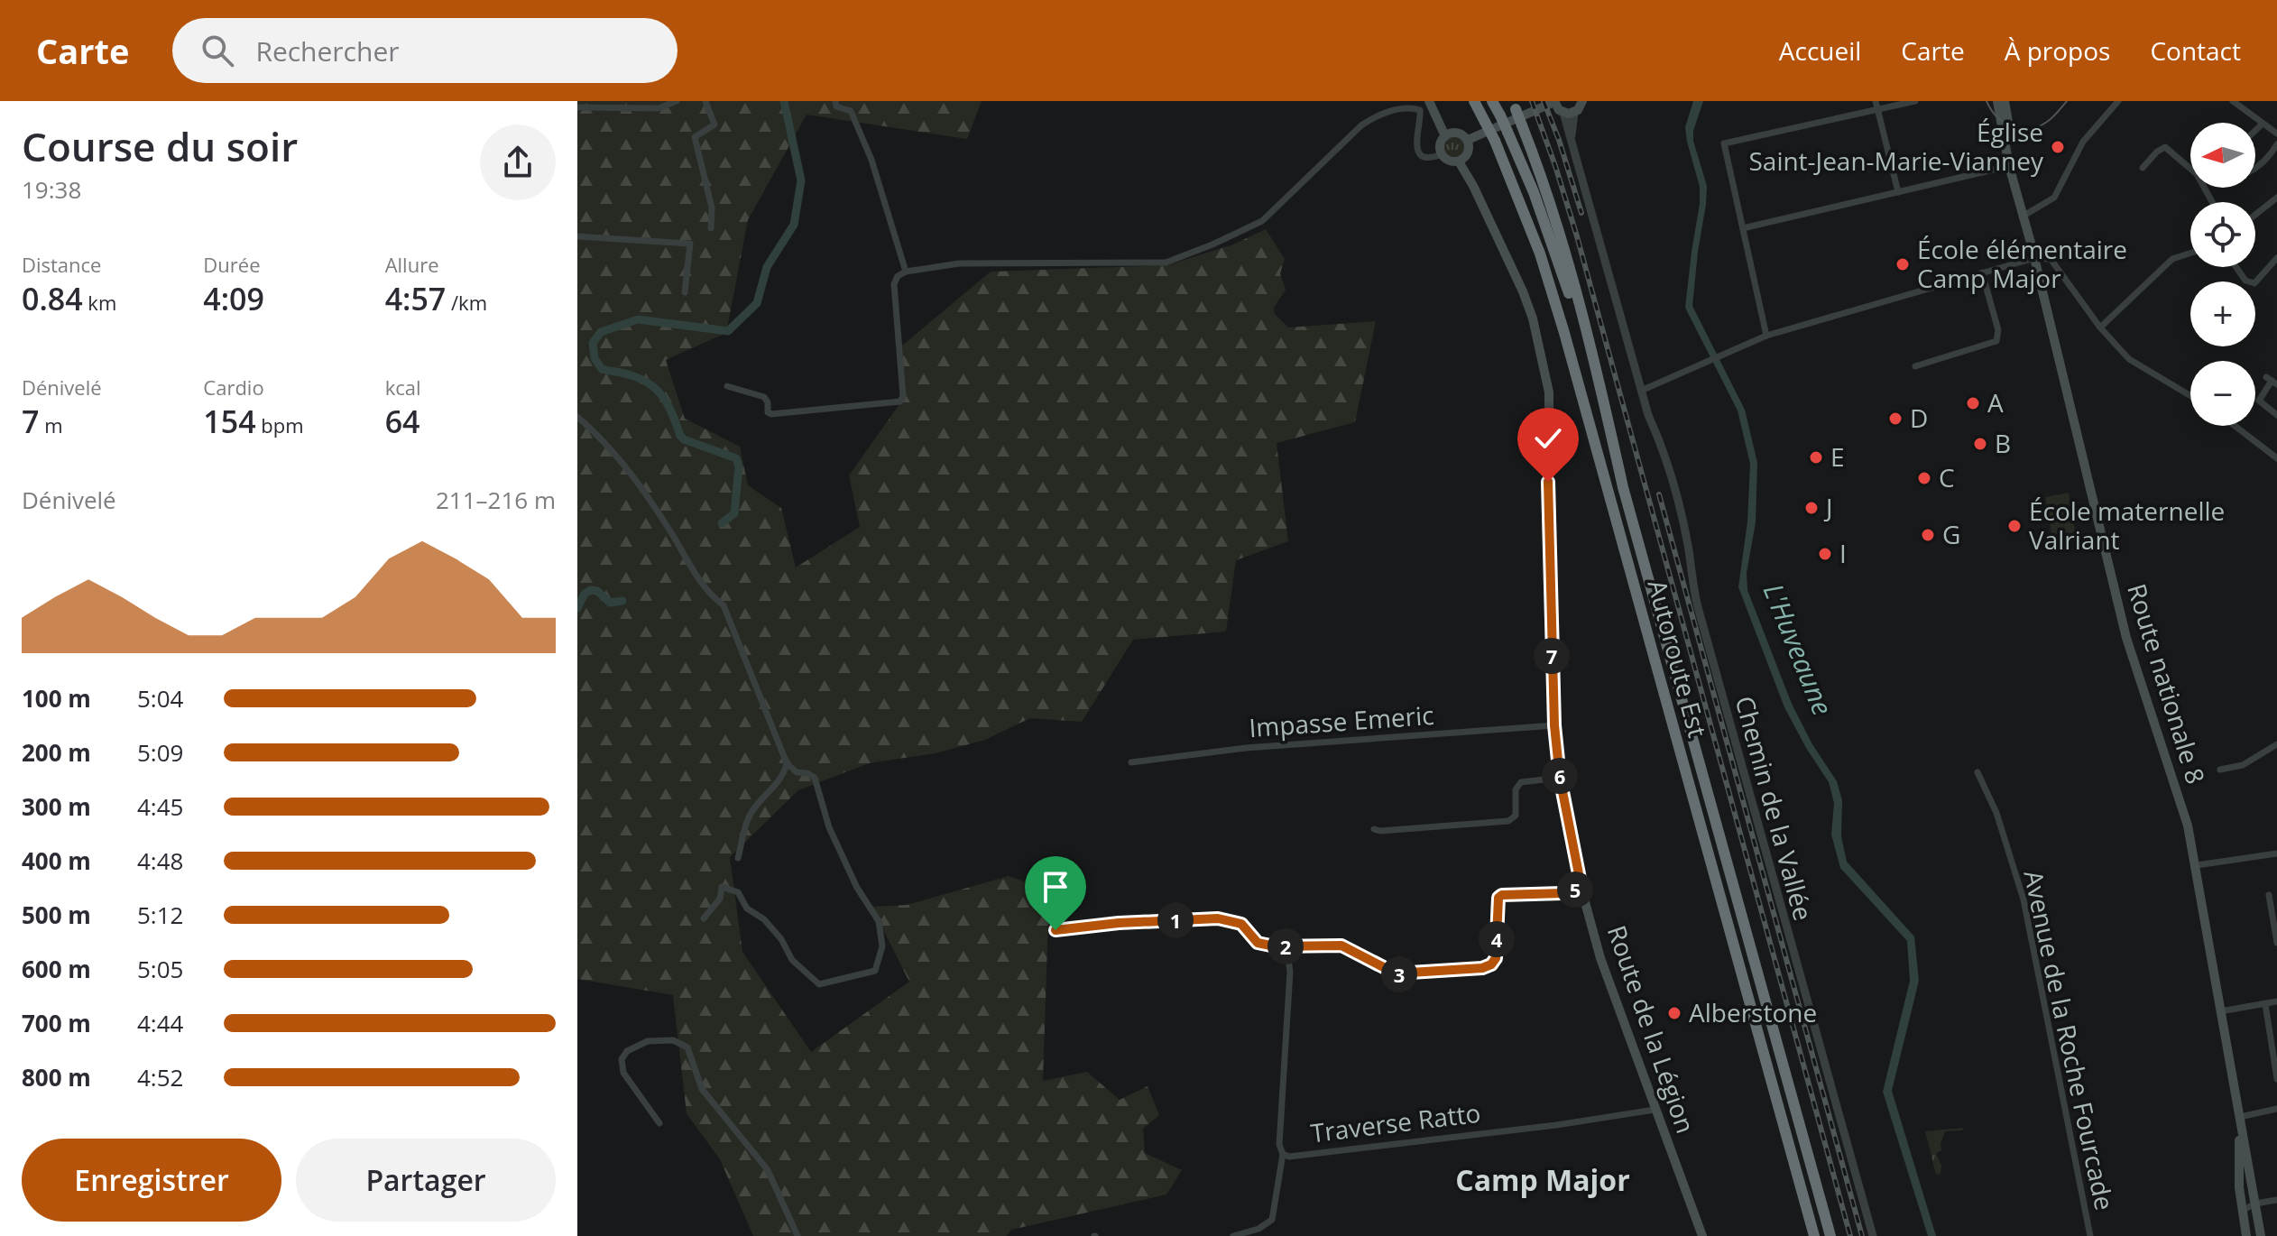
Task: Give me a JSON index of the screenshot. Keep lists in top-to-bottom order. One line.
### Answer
{"streets":{"highway":["Autoroute Est"],"main road":["Route nationale 8","Route de la Légion"],"street":["Impasse Emeric","Chemin de la Vallée","Avenue de la Roche Fourcade","Traverse Ratto"]},"crossings":[["Impasse Emeric","Route de la Légion"],["Route de la Légion","Traverse Ratto"]],"districts":["Camp Major"],"water":["L'Huveaune"],"places":["Église Saint-Jean-Marie-Vianney","École élémentaire Camp Major","A","D","B","E","C","J","École maternelle Valriant","G","I","Alberstone"],"north":"left","page":{"header":"Carte","search":"Rechercher","nav":["Accueil","Carte","À propos","Contact"],"heading":["Course du soir","19:38"],"map_buttons":["+","−"],"stats":[["Distance","0.84 km"],["Durée","4:09"],["Allure","4:57 /km"],["Dénivelé","7 m"],["Cardio","154 bpm"],["kcal","64"]],"chart":["Dénivelé","211–216 m"],"pins":["7","6","5","1","4","2","3"],"list":[{"name":"100 m","note":"5:04"},{"name":"200 m","note":"5:09"},{"name":"300 m","note":"4:45"},{"name":"400 m","note":"4:48"},{"name":"500 m","note":"5:12"},{"name":"600 m","note":"5:05"},{"name":"700 m","note":"4:44"},{"name":"800 m","note":"4:52"}],"buttons":["Enregistrer","Partager"]}}
